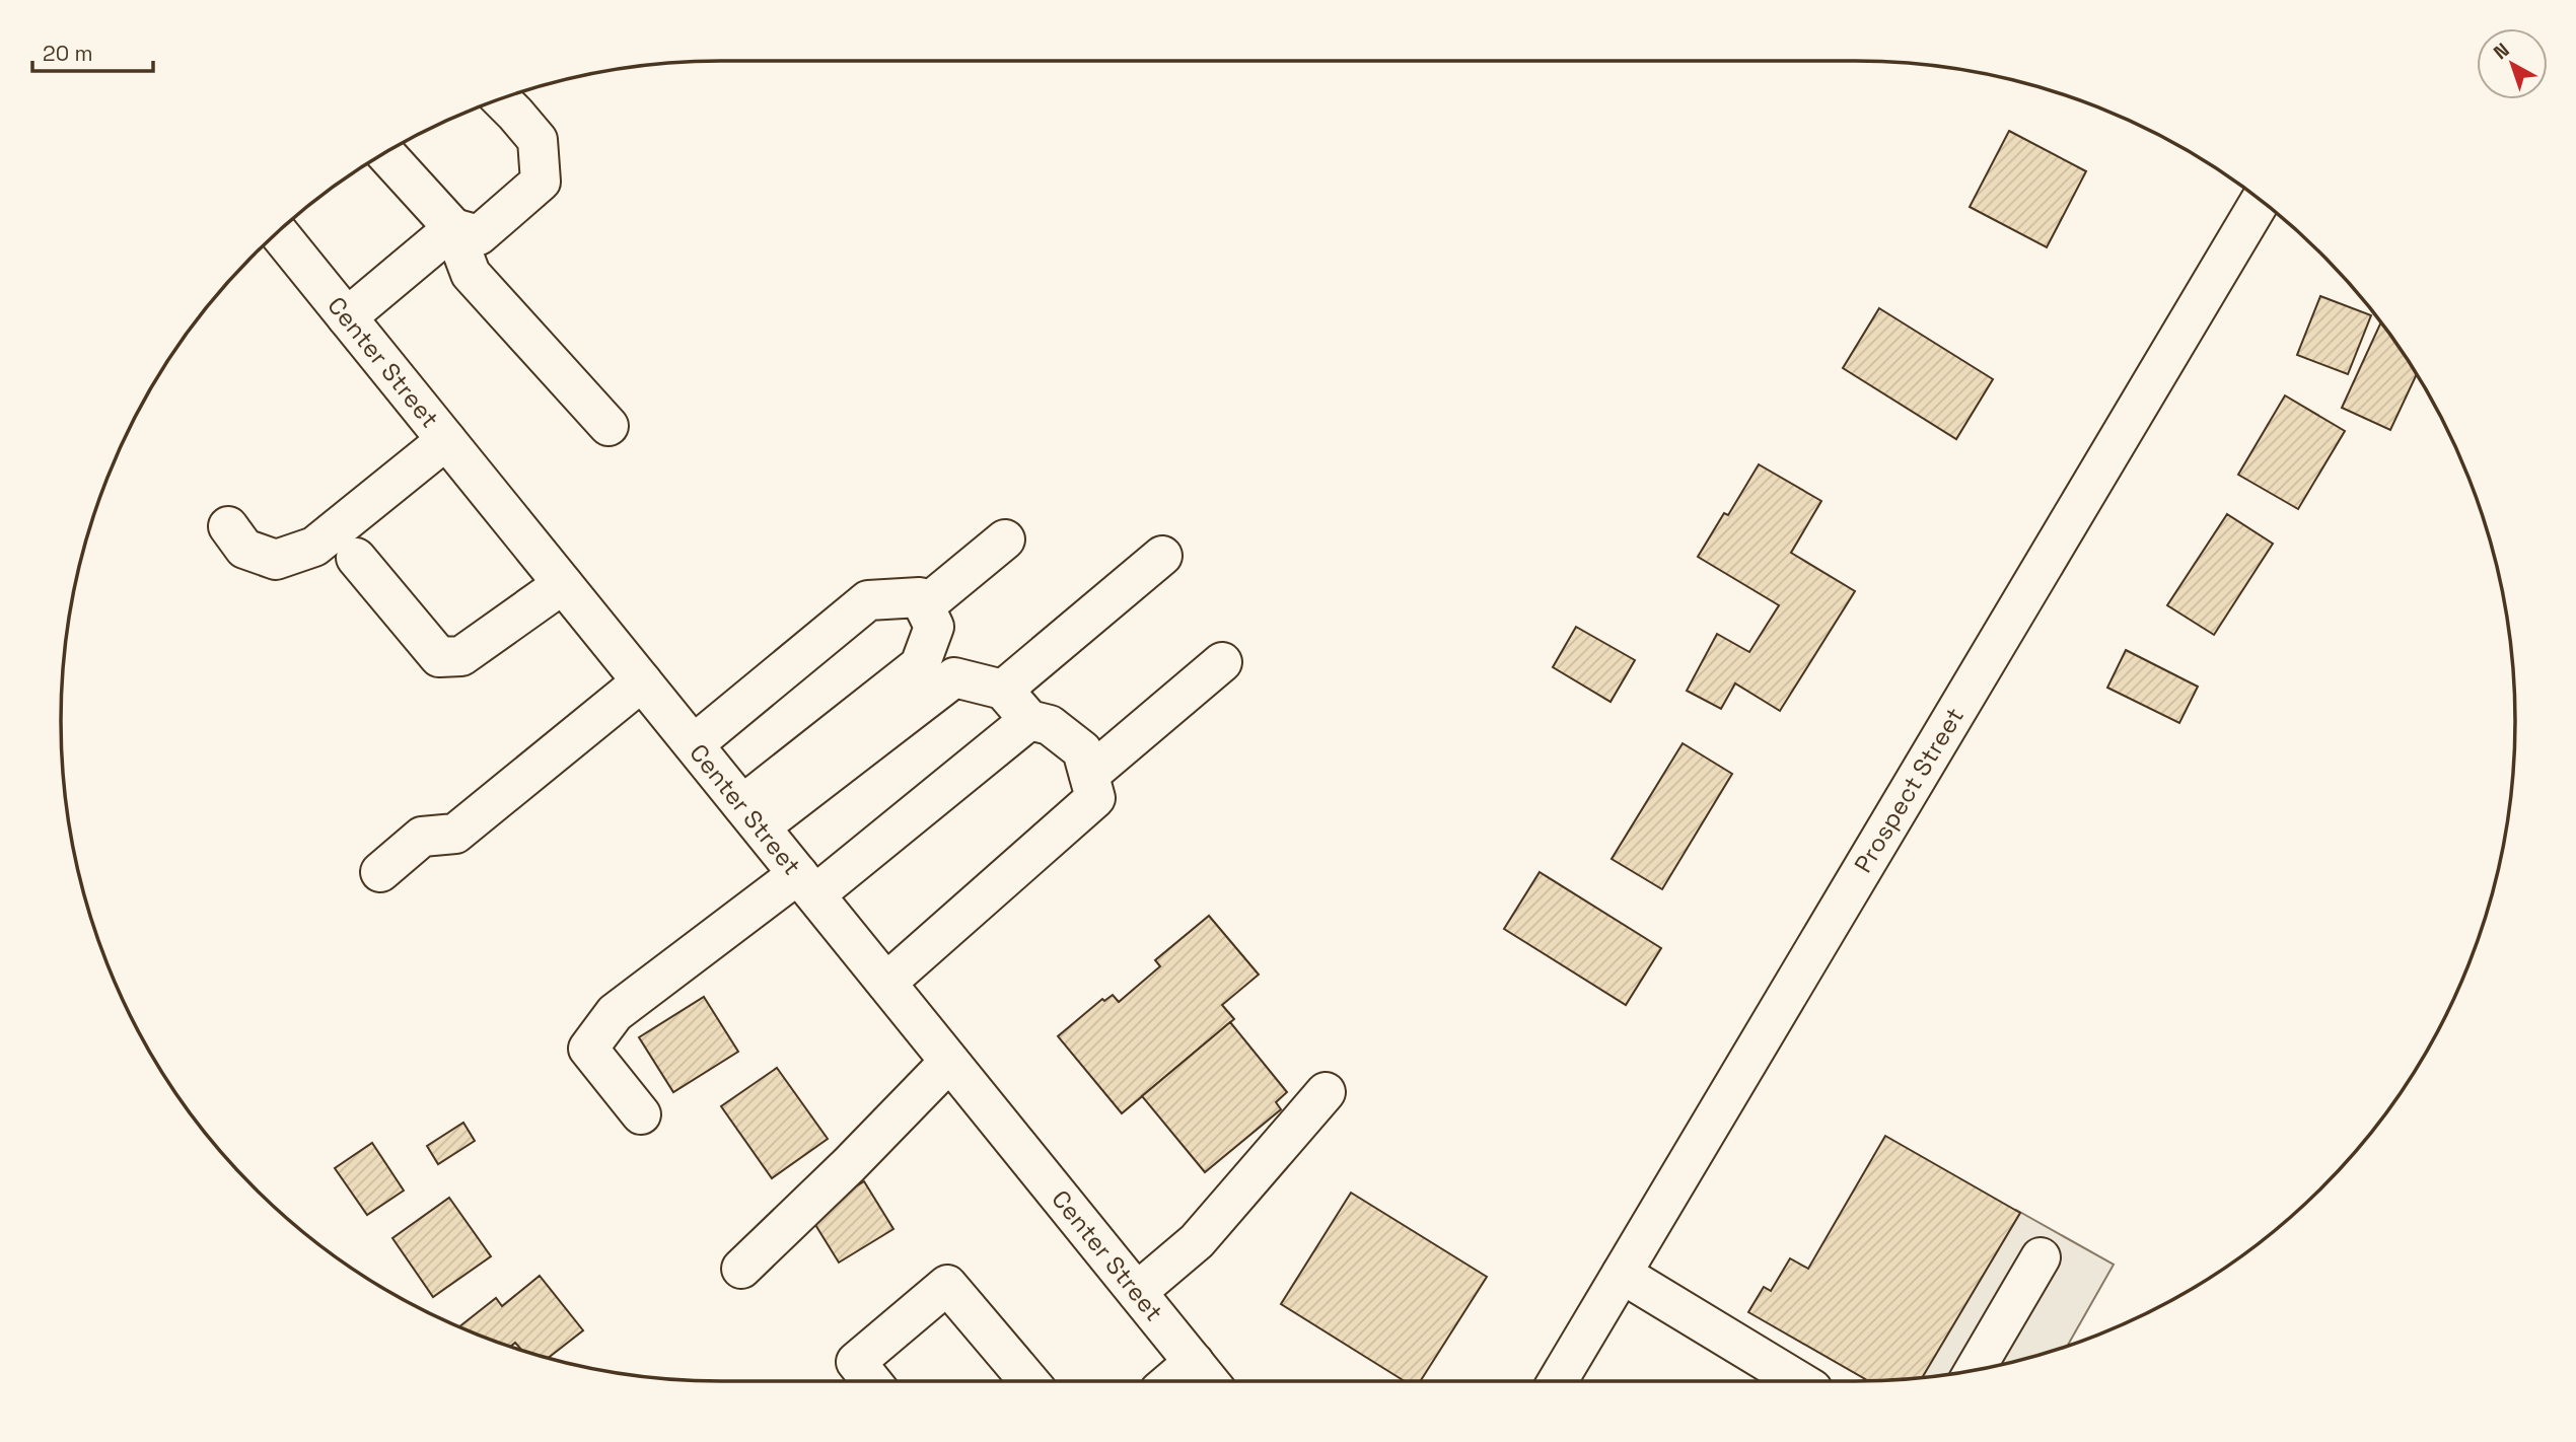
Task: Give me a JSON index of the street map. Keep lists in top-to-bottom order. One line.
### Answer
{"streets":{"main road":["Center Street","Prospect Street"]},"scale_bar":"20 m","north":"top left"}
